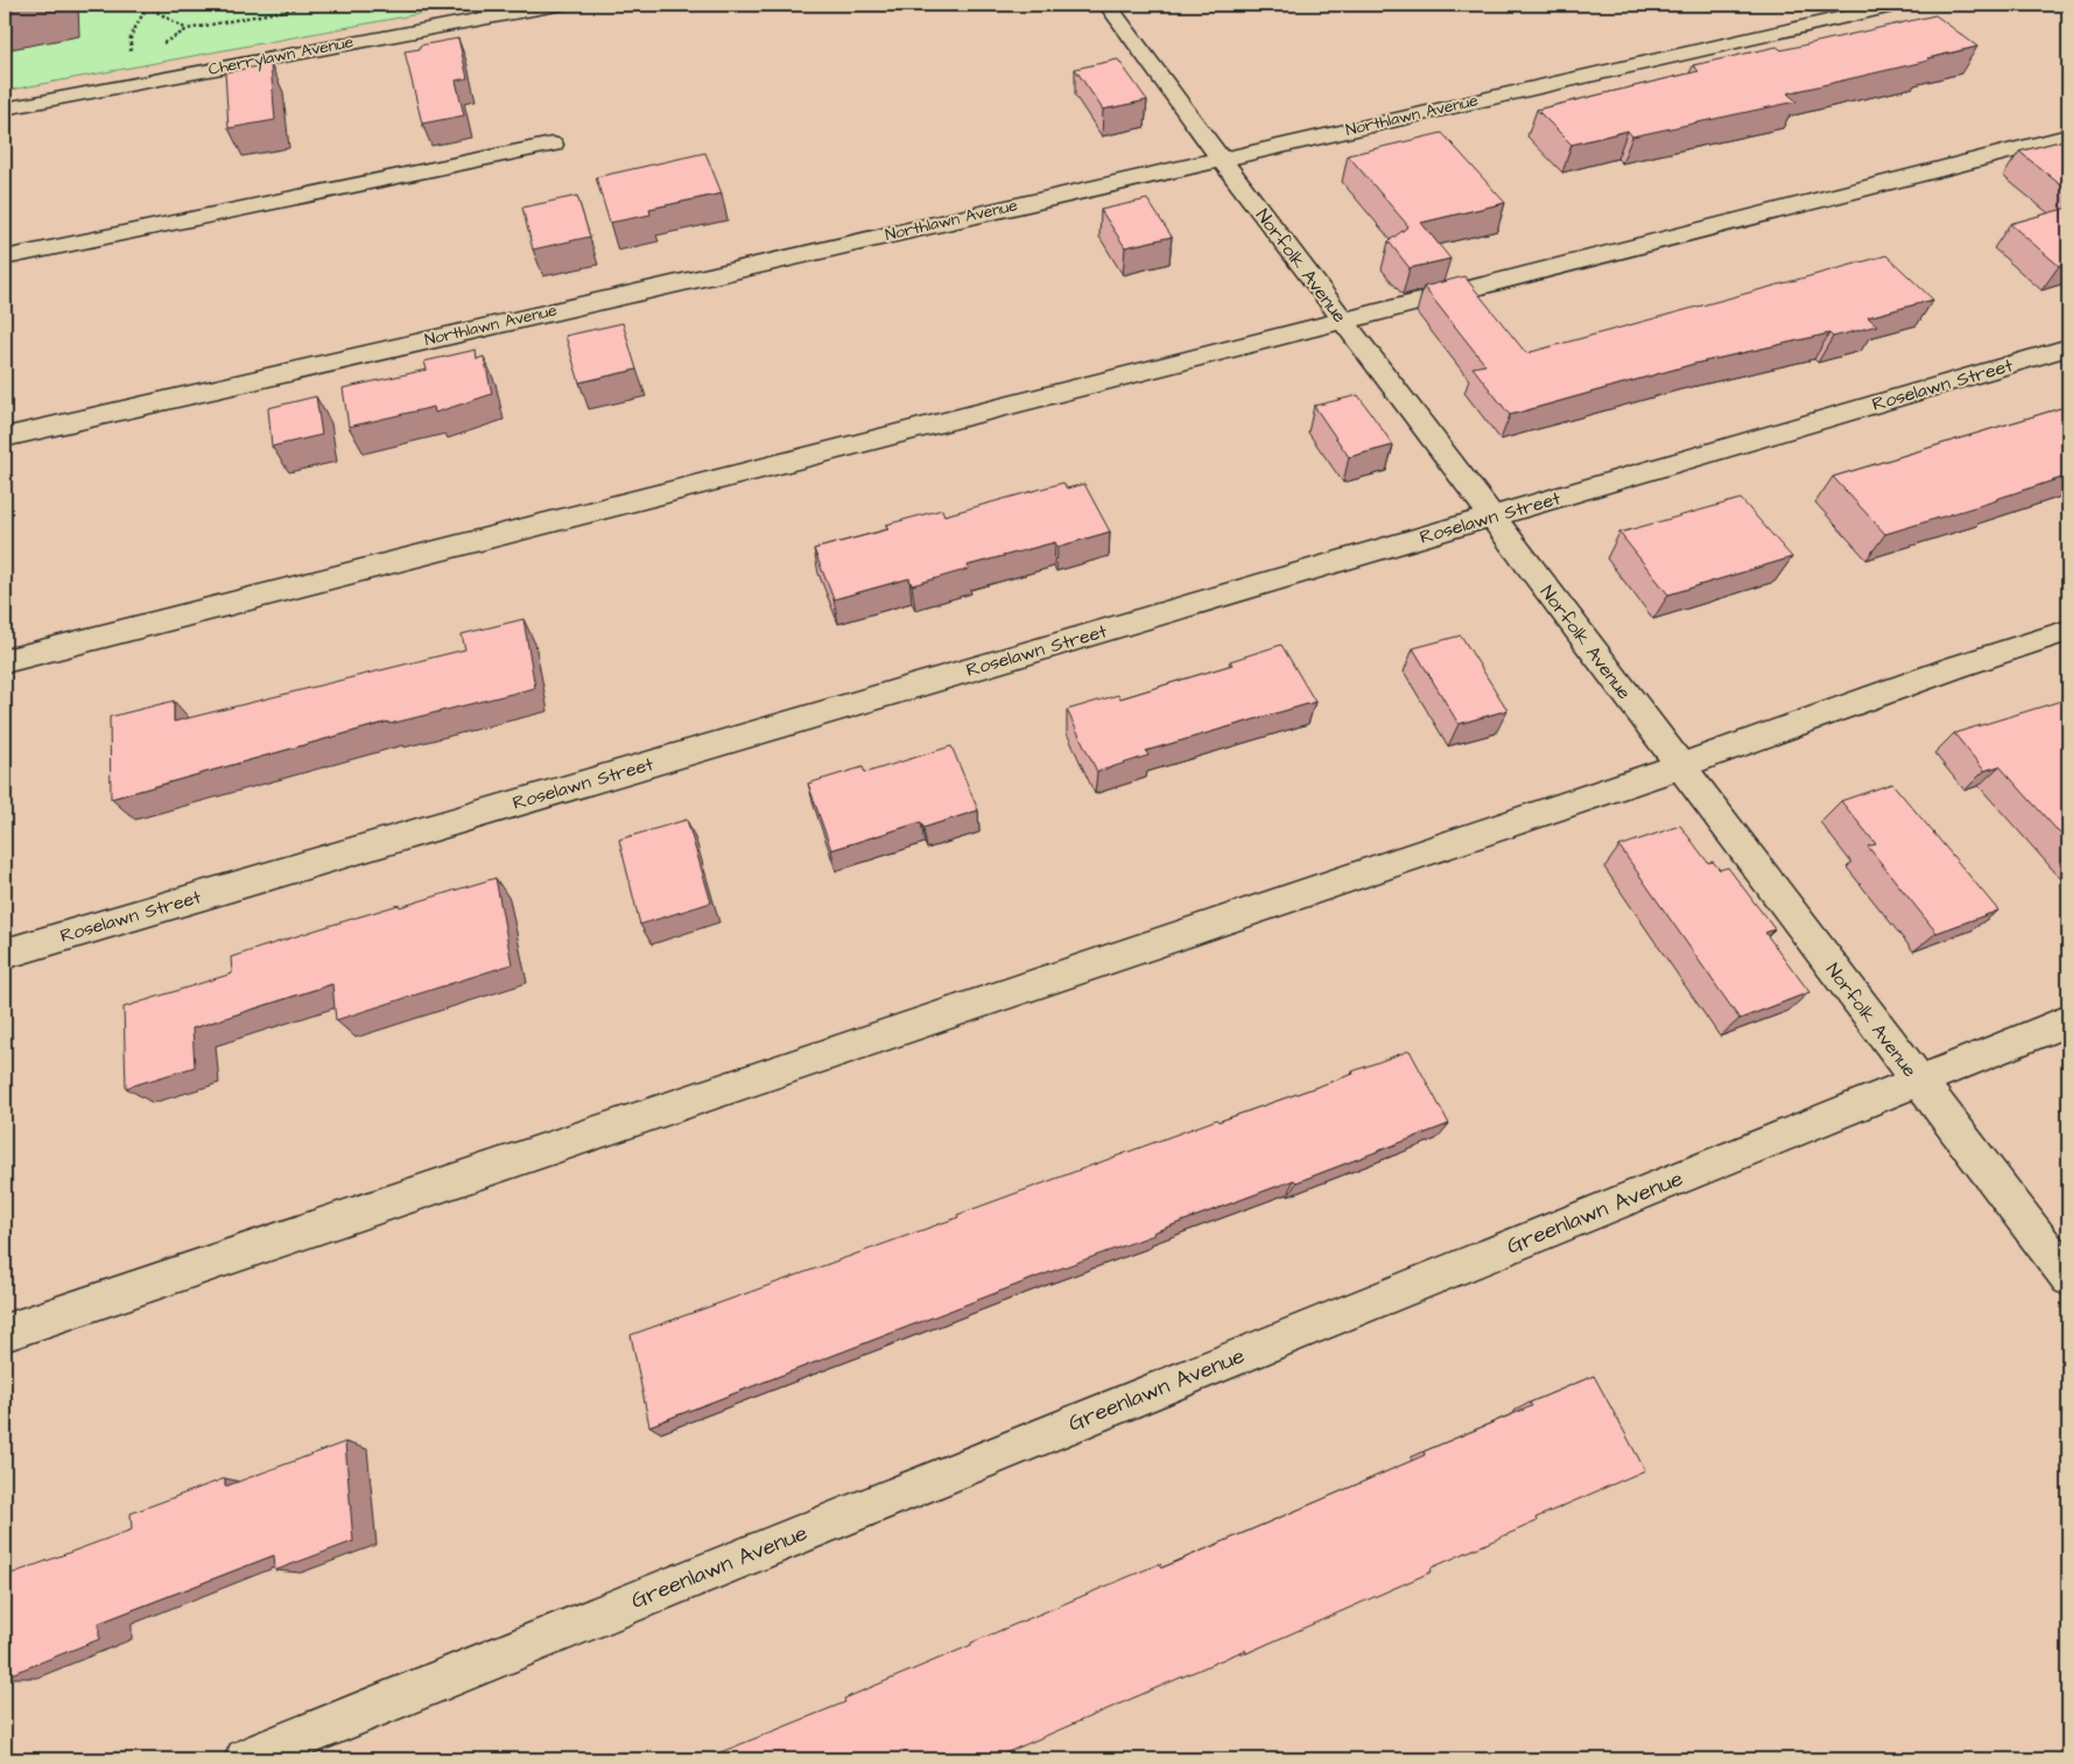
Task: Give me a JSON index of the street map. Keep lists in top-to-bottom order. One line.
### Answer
{"streets":{"street":["Cherrylawn Avenue","Northlawn Avenue","Norfolk Avenue","Roselawn Street","Greenlawn Avenue"]},"crossings":[["Northlawn Avenue","Norfolk Avenue"],["Norfolk Avenue","Roselawn Street"],["Norfolk Avenue","Greenlawn Avenue"]]}
